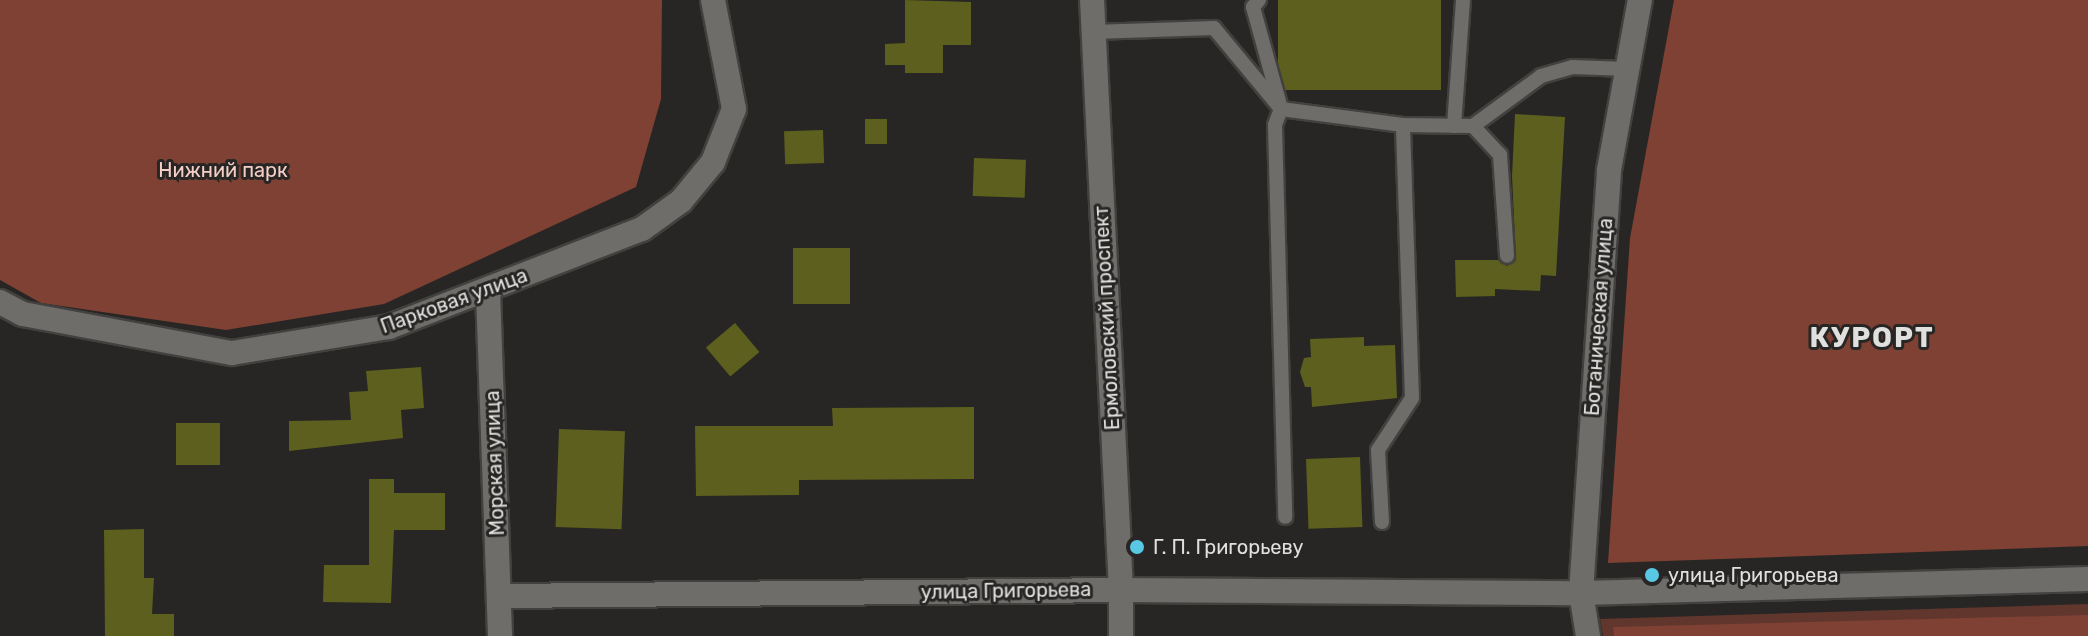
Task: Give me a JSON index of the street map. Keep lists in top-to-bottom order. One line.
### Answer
{"streets":{"street":["Парковая улица","Ботаническая улица","Ермоловский проспект","Морская улица","улица Григорьева"]},"crossings":[["Парковая улица","Морская улица"],["Ботаническая улица","улица Григорьева"],["Ермоловский проспект","улица Григорьева"],["Морская улица","улица Григорьева"]],"districts":["КУРОРТ"],"parks":["Нижний парк"],"places":["Г. П. Григорьеву","улица Григорьева"]}
